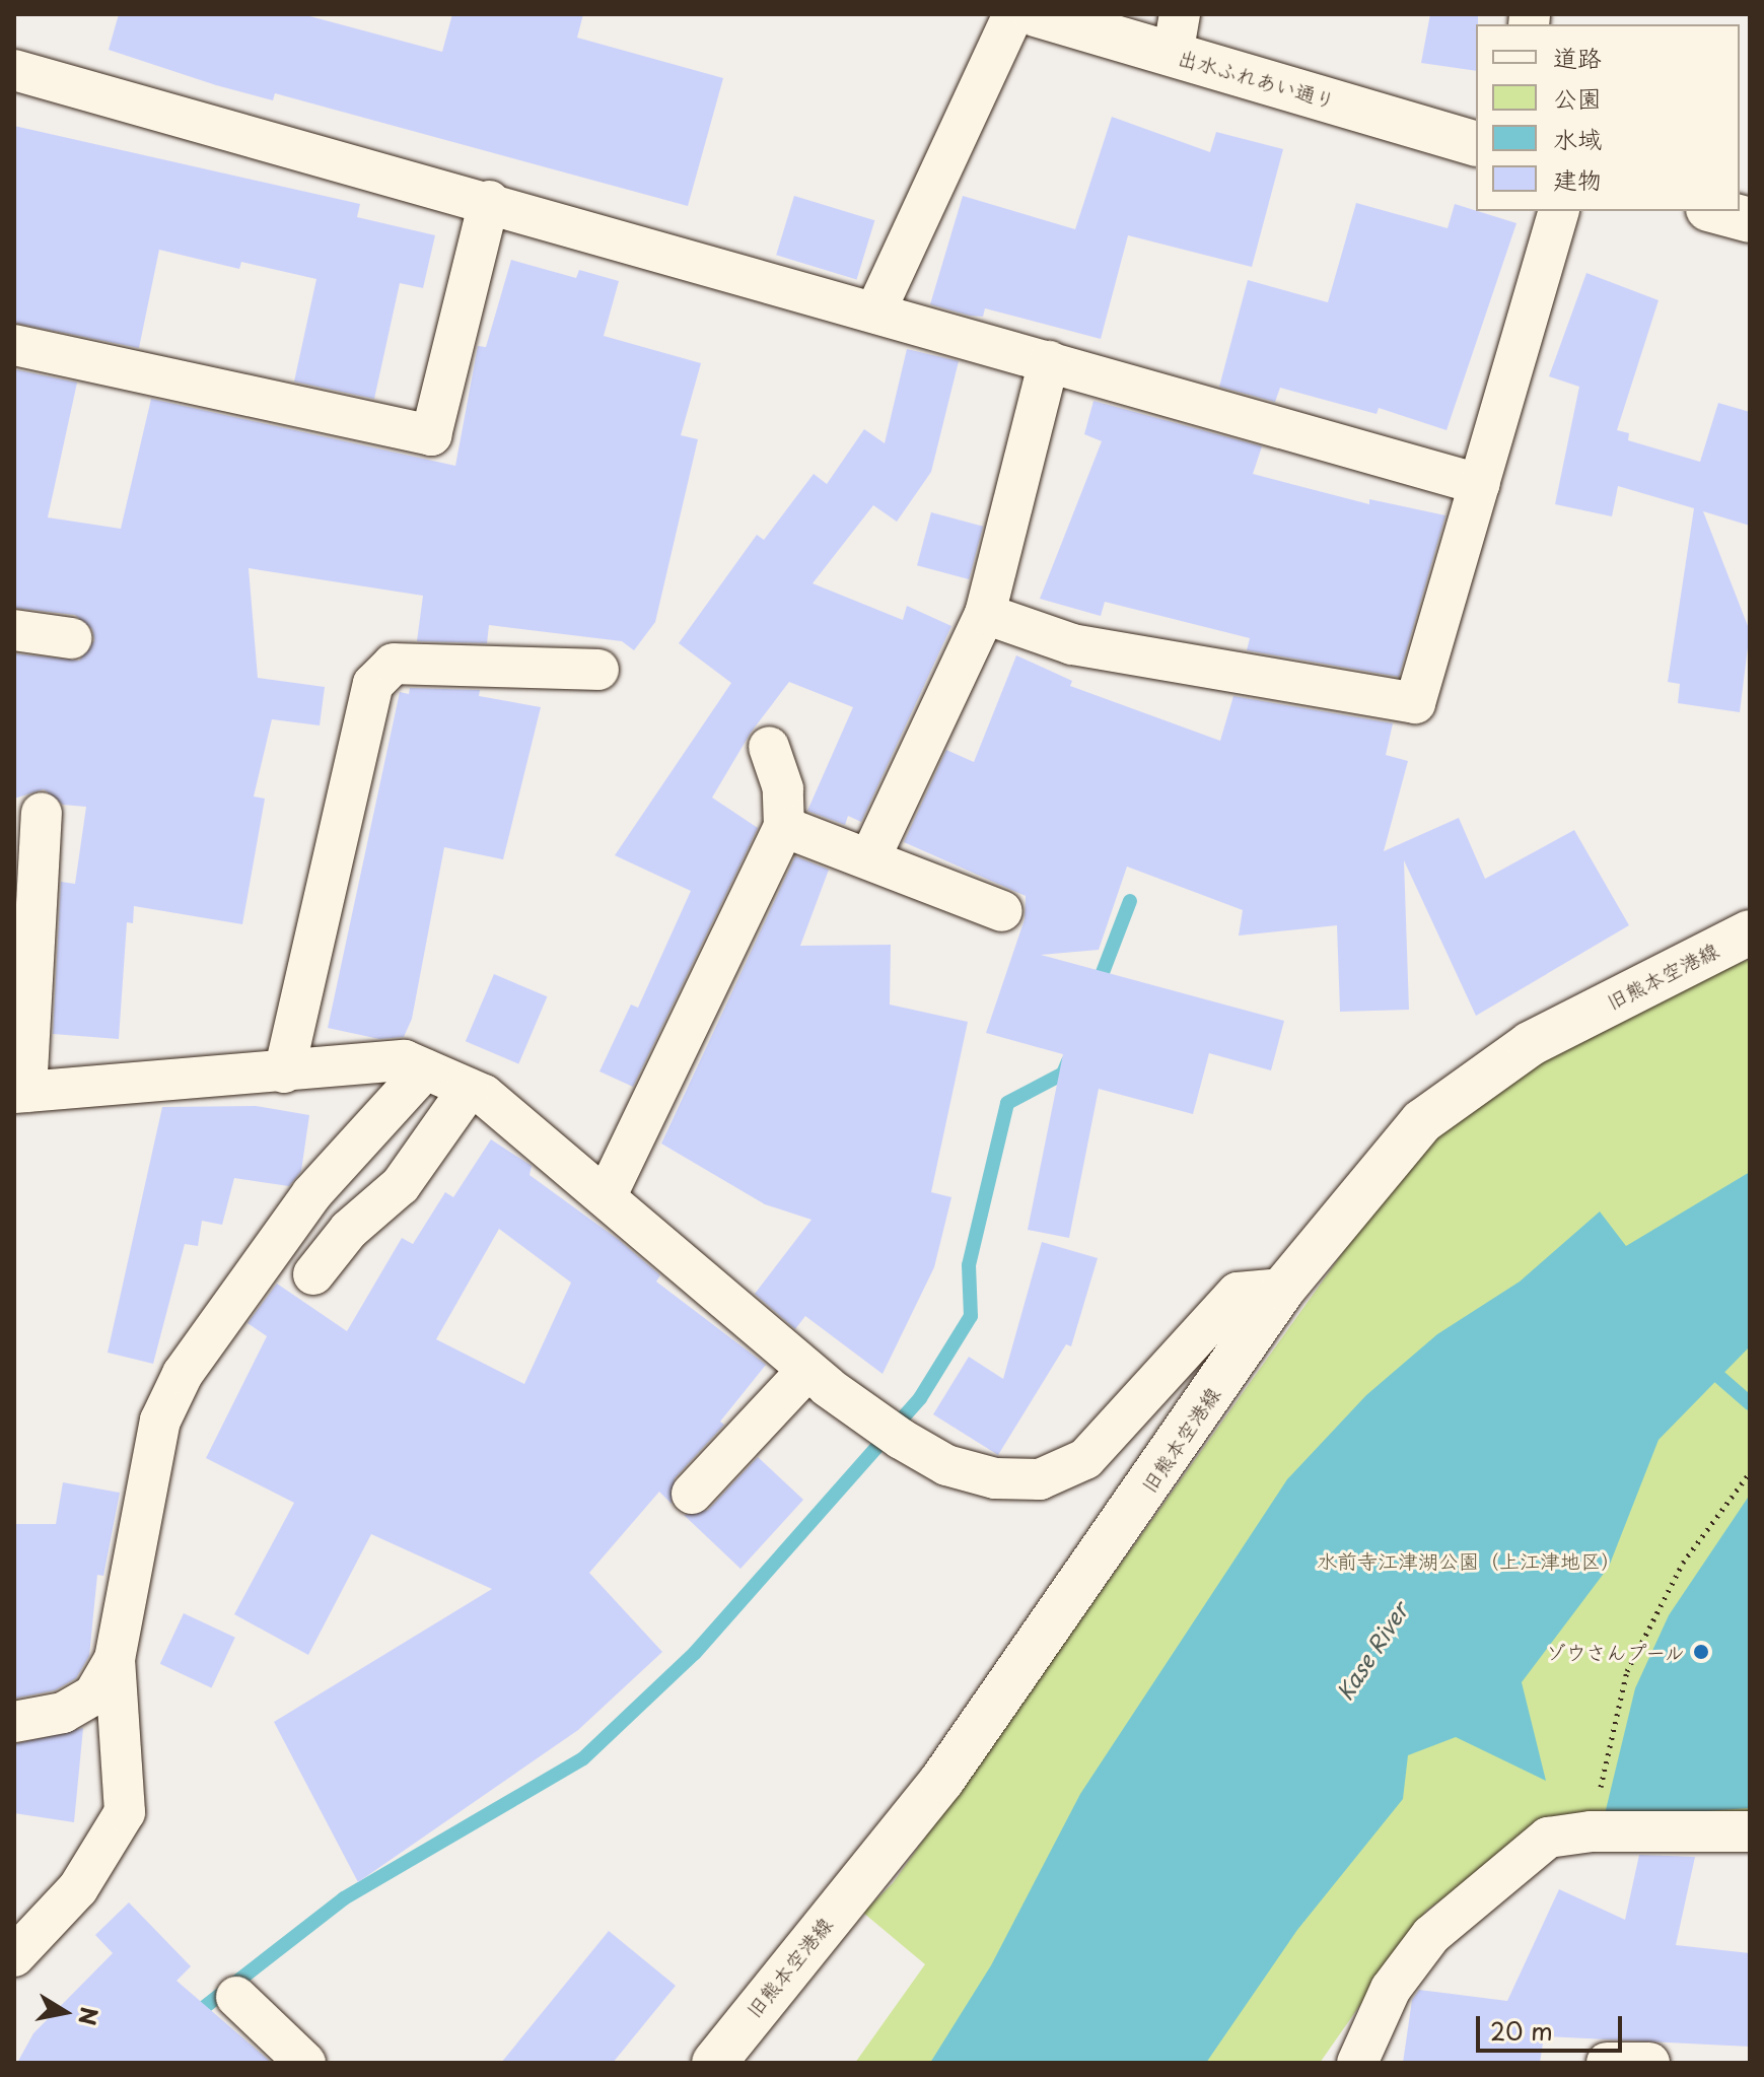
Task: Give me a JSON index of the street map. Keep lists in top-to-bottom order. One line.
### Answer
{"streets":{"street":["出水ふれあい通り","旧熊本空港線"]},"water":["Kase River"],"parks":["水前寺江津湖公園（上江津地区）"],"places":["ゾウさんプール"],"legend":["道路","公園","水域","建物"],"scale_bar":"20 m","north":"right"}
